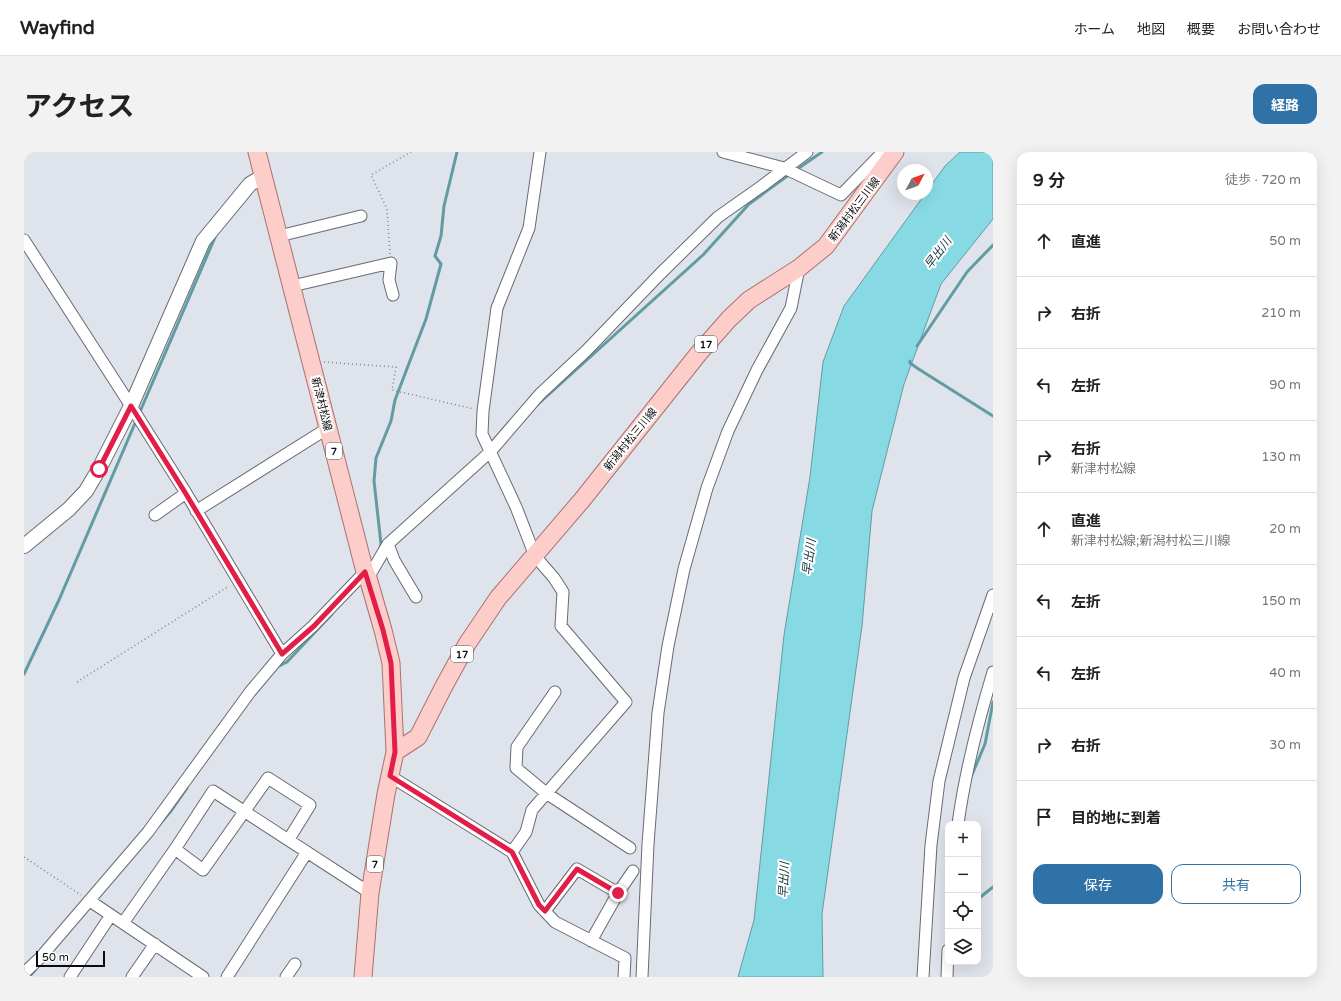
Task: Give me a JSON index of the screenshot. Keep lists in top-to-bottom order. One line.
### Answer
{"streets":{"main road":["新潟村松三川線","17","新津村松線","7"]},"crossings":[["新潟村松三川線","新津村松線"],["新潟村松三川線","7"],["新津村松線","7"]],"water":["早出川"],"scale_bar":"50 m","north":"top right","page":{"header":"Wayfind","nav":["ホーム","地図","概要","お問い合わせ"],"title":"アクセス","buttons":["経路",["保存","共有"]],"heading":["9 分","徒歩 · 720 m"],"list":[["直進","50 m"],["右折","210 m"],["左折","90 m"],["右折","新津村松線","130 m"],["直進","新津村松線;新潟村松三川線","20 m"],["左折","150 m"],["左折","40 m"],["右折","30 m"],"目的地に到着"],"map_buttons":["+","−"],"scale":"50 m"}}
